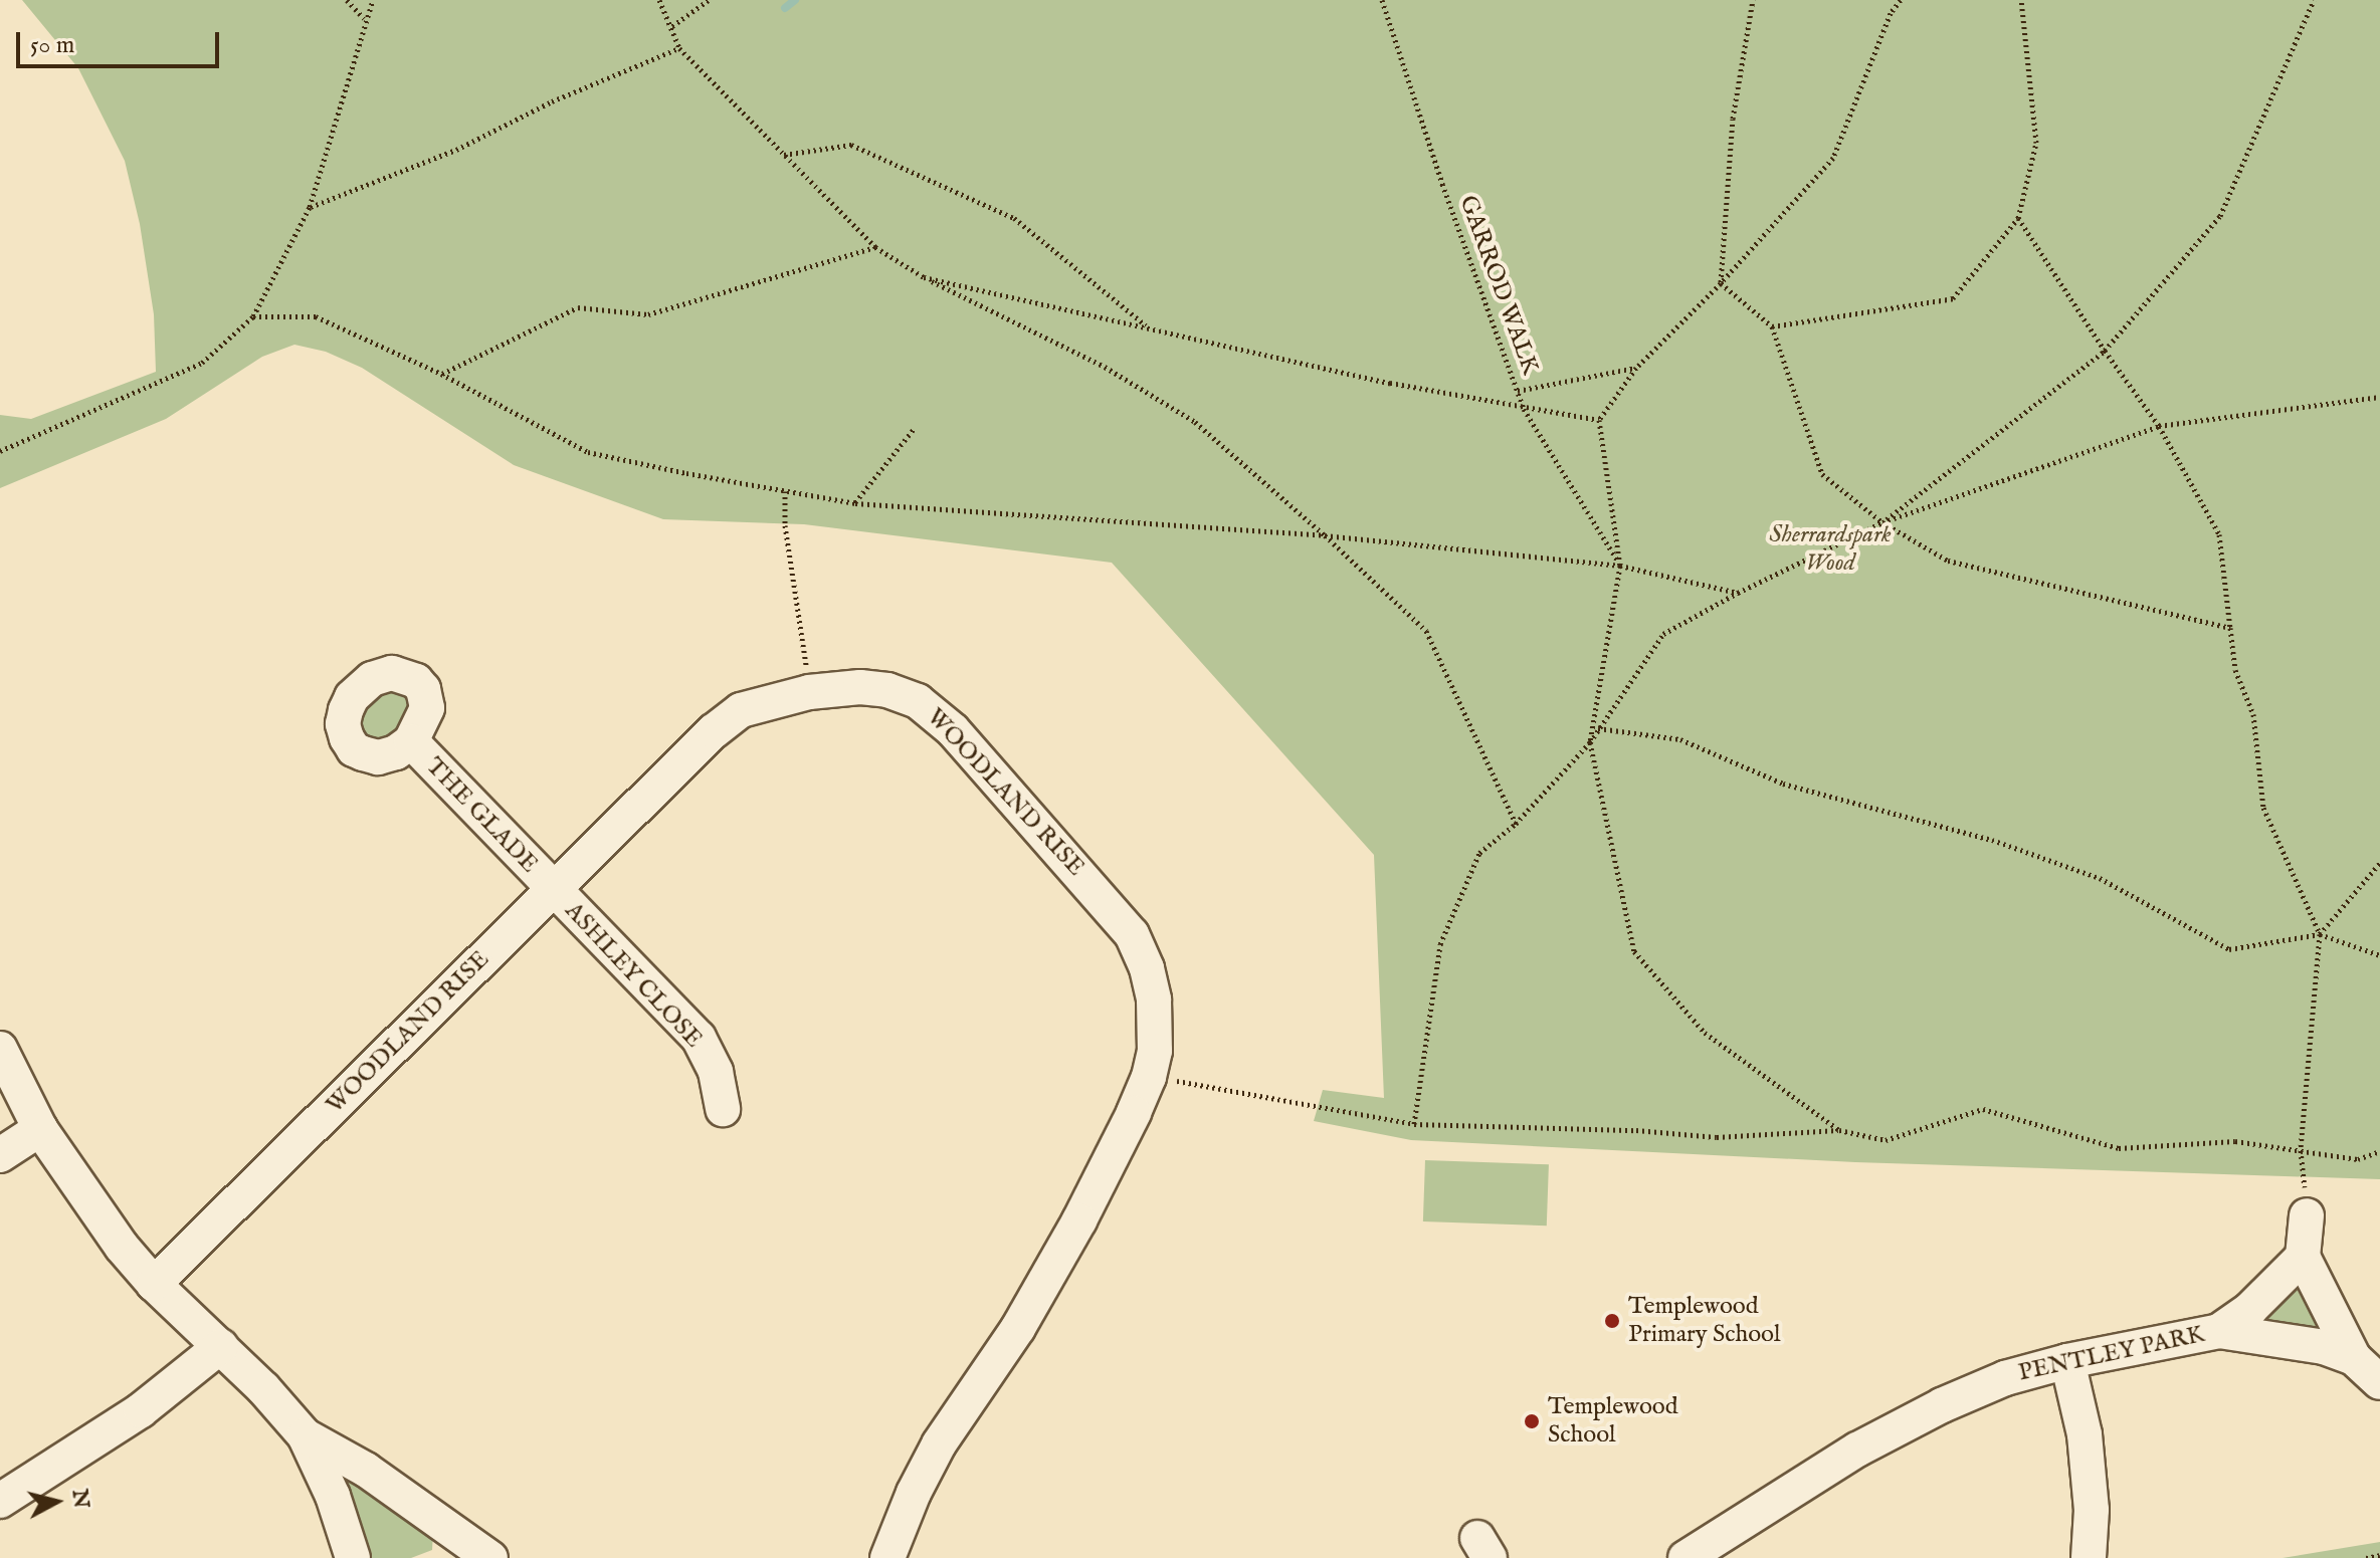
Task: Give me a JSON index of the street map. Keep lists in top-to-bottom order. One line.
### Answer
{"streets":{"street":["WOODLAND RISE","THE GLADE","ASHLEY CLOSE","PENTLEY PARK"],"path":["GARROD WALK"]},"crossings":[["WOODLAND RISE","THE GLADE"],["WOODLAND RISE","ASHLEY CLOSE"],["THE GLADE","ASHLEY CLOSE"]],"parks":["Sherrardspark Wood"],"places":["Templewood Primary School","Templewood School"],"scale_bar":"50 m","north":"right"}
